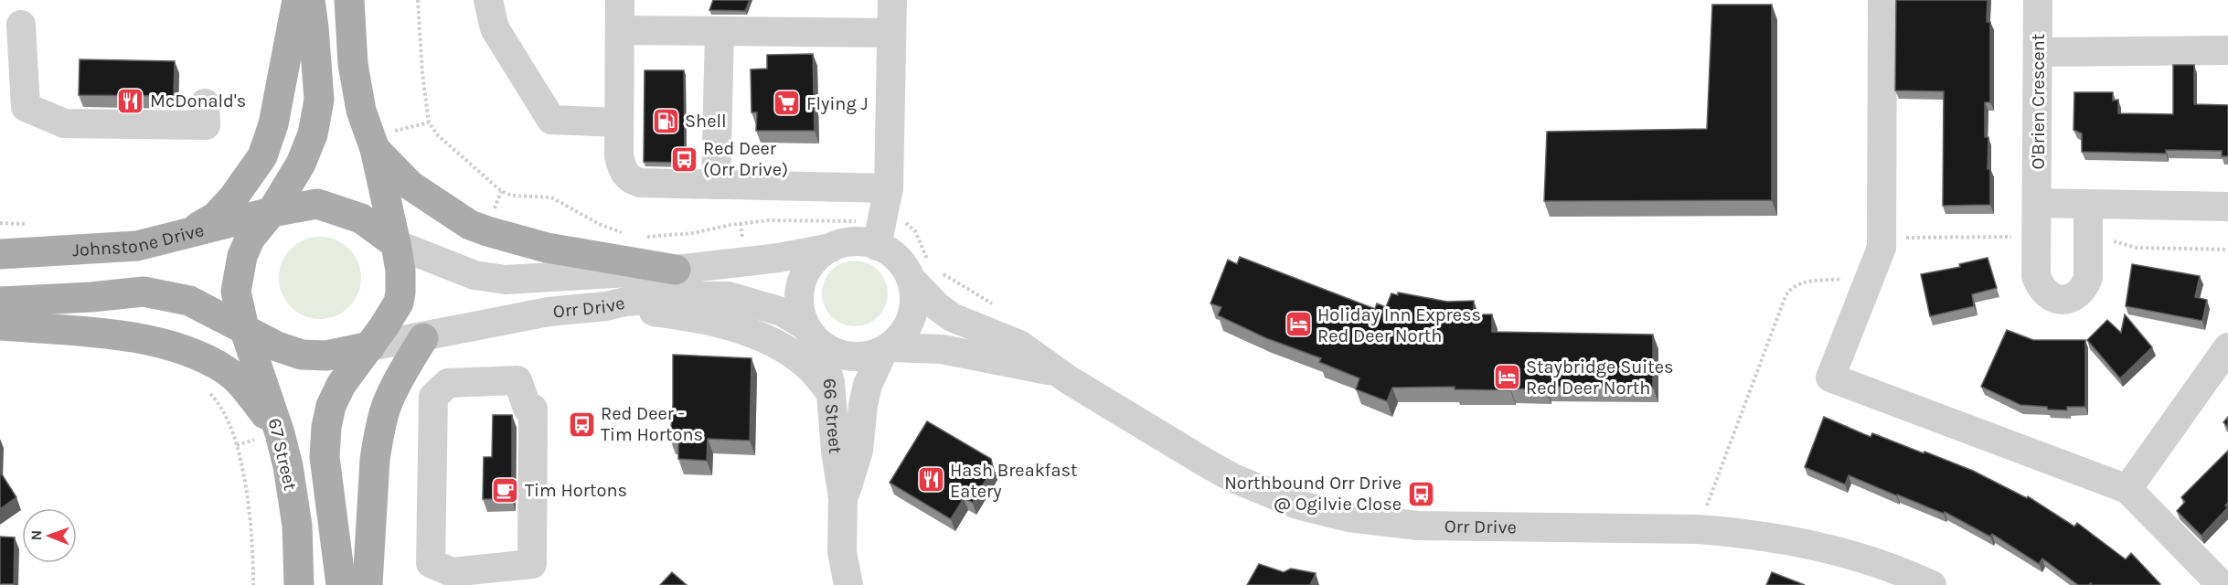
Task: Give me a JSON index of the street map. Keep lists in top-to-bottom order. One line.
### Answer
{"streets":{"main road":["Johnstone Drive","67 Street"],"street":["O'Brien Crescent","Orr Drive","66 Street"]},"crossings":[["Johnstone Drive","Orr Drive"],["Johnstone Drive","67 Street"],["Orr Drive","66 Street"],["Orr Drive","67 Street"]],"places":{"restaurant":["McDonald's","Hash Breakfast Eatery"],"supermarket":["Flying J"],"fuel station":["Shell"],"bus stop":["Red Deer (Orr Drive)","Red Deer - Tim Hortons","Northbound Orr Drive @ Ogilvie Close"],"hotel":["Holiday Inn Express Red Deer North","Staybridge Suites Red Deer North"],"cafe":["Tim Hortons"]},"north":"left"}
